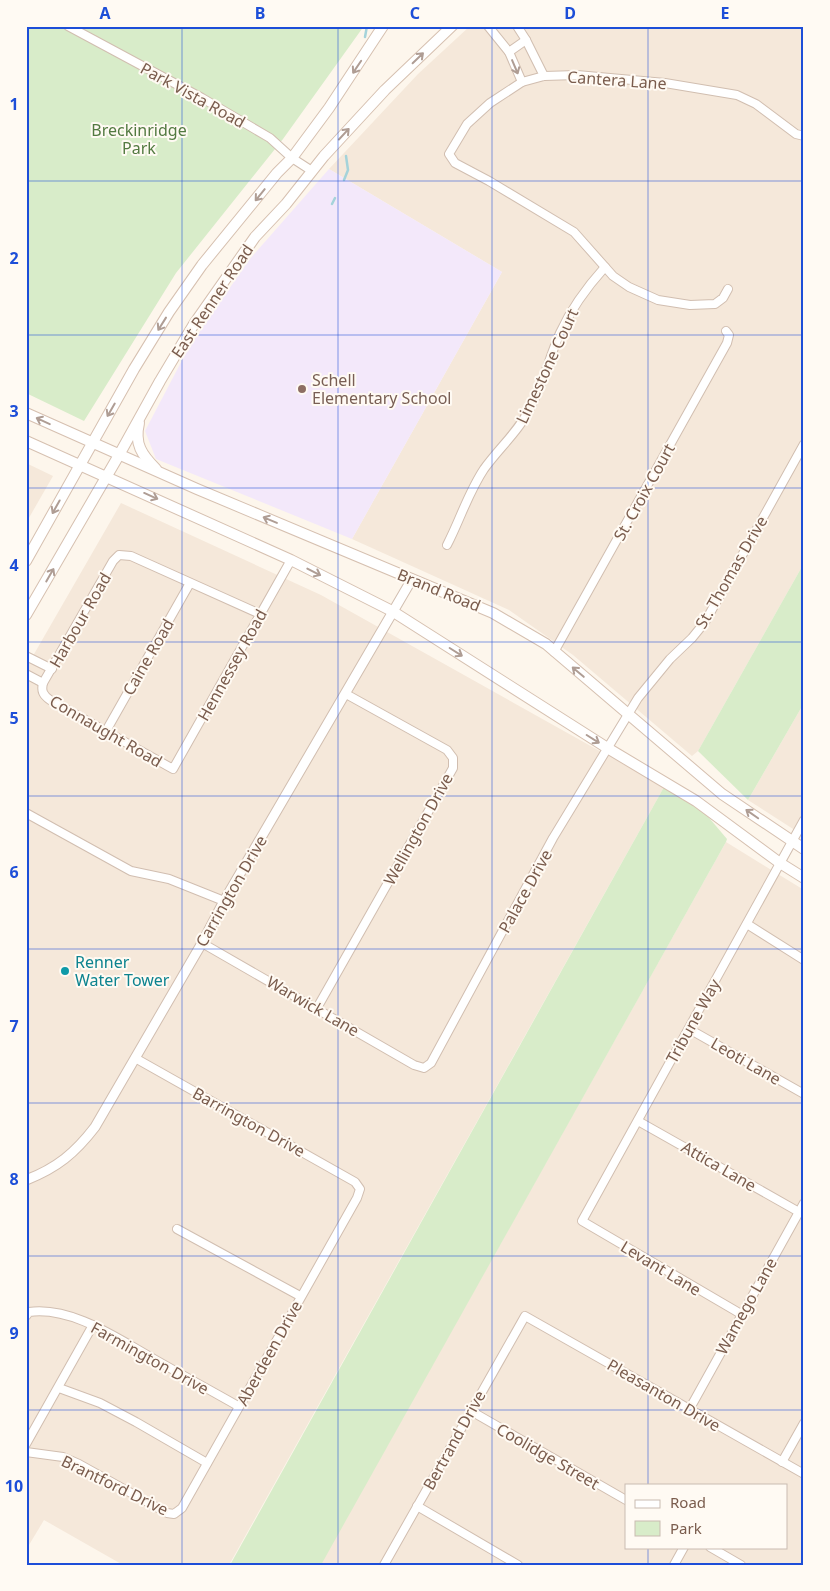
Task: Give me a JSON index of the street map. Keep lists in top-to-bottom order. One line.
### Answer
{"streets":{"main road":["East Renner Road","Brand Road"],"street":["Cantera Lane","Park Vista Road","Limestone Court","St. Croix Court","St. Thomas Drive","Harbour Road","Caine Road","Hennessey Road","Connaught Road","Wellington Drive","Carrington Drive","Palace Drive","Warwick Lane","Tribune Way","Leoti Lane","Barrington Drive","Attica Lane","Levant Lane","Wamego Lane","Aberdeen Drive","Farmington Drive","Pleasanton Drive","Bertrand Drive","Coolidge Street","Brantford Drive"]},"crossings":[["Cantera Lane","Limestone Court"],["Park Vista Road","East Renner Road"],["East Renner Road","Brand Road"],["St. Croix Court","Brand Road"],["St. Thomas Drive","Brand Road"],["St. Thomas Drive","Palace Drive"],["Brand Road","Carrington Drive"],["Brand Road","Palace Drive"],["Brand Road","Tribune Way"],["Harbour Road","Caine Road"],["Harbour Road","Connaught Road"],["Caine Road","Connaught Road"],["Hennessey Road","Connaught Road"],["Wellington Drive","Carrington Drive"],["Wellington Drive","Warwick Lane"],["Carrington Drive","Warwick Lane"],["Carrington Drive","Barrington Drive"],["Palace Drive","Warwick Lane"],["Tribune Way","Leoti Lane"],["Tribune Way","Attica Lane"],["Tribune Way","Levant Lane"],["Barrington Drive","Aberdeen Drive"],["Attica Lane","Wamego Lane"],["Levant Lane","Wamego Lane"],["Wamego Lane","Pleasanton Drive"],["Aberdeen Drive","Farmington Drive"],["Aberdeen Drive","Brantford Drive"],["Pleasanton Drive","Bertrand Drive"],["Bertrand Drive","Coolidge Street"]],"parks":["Breckinridge Park"],"places":["Schell Elementary School","Renner Water Tower"],"legend":["Road","Park"],"grid":{"columns":["A","B","C","D","E"],"rows":["1","2","3","4","5","6","7","8","9","10"]}}
